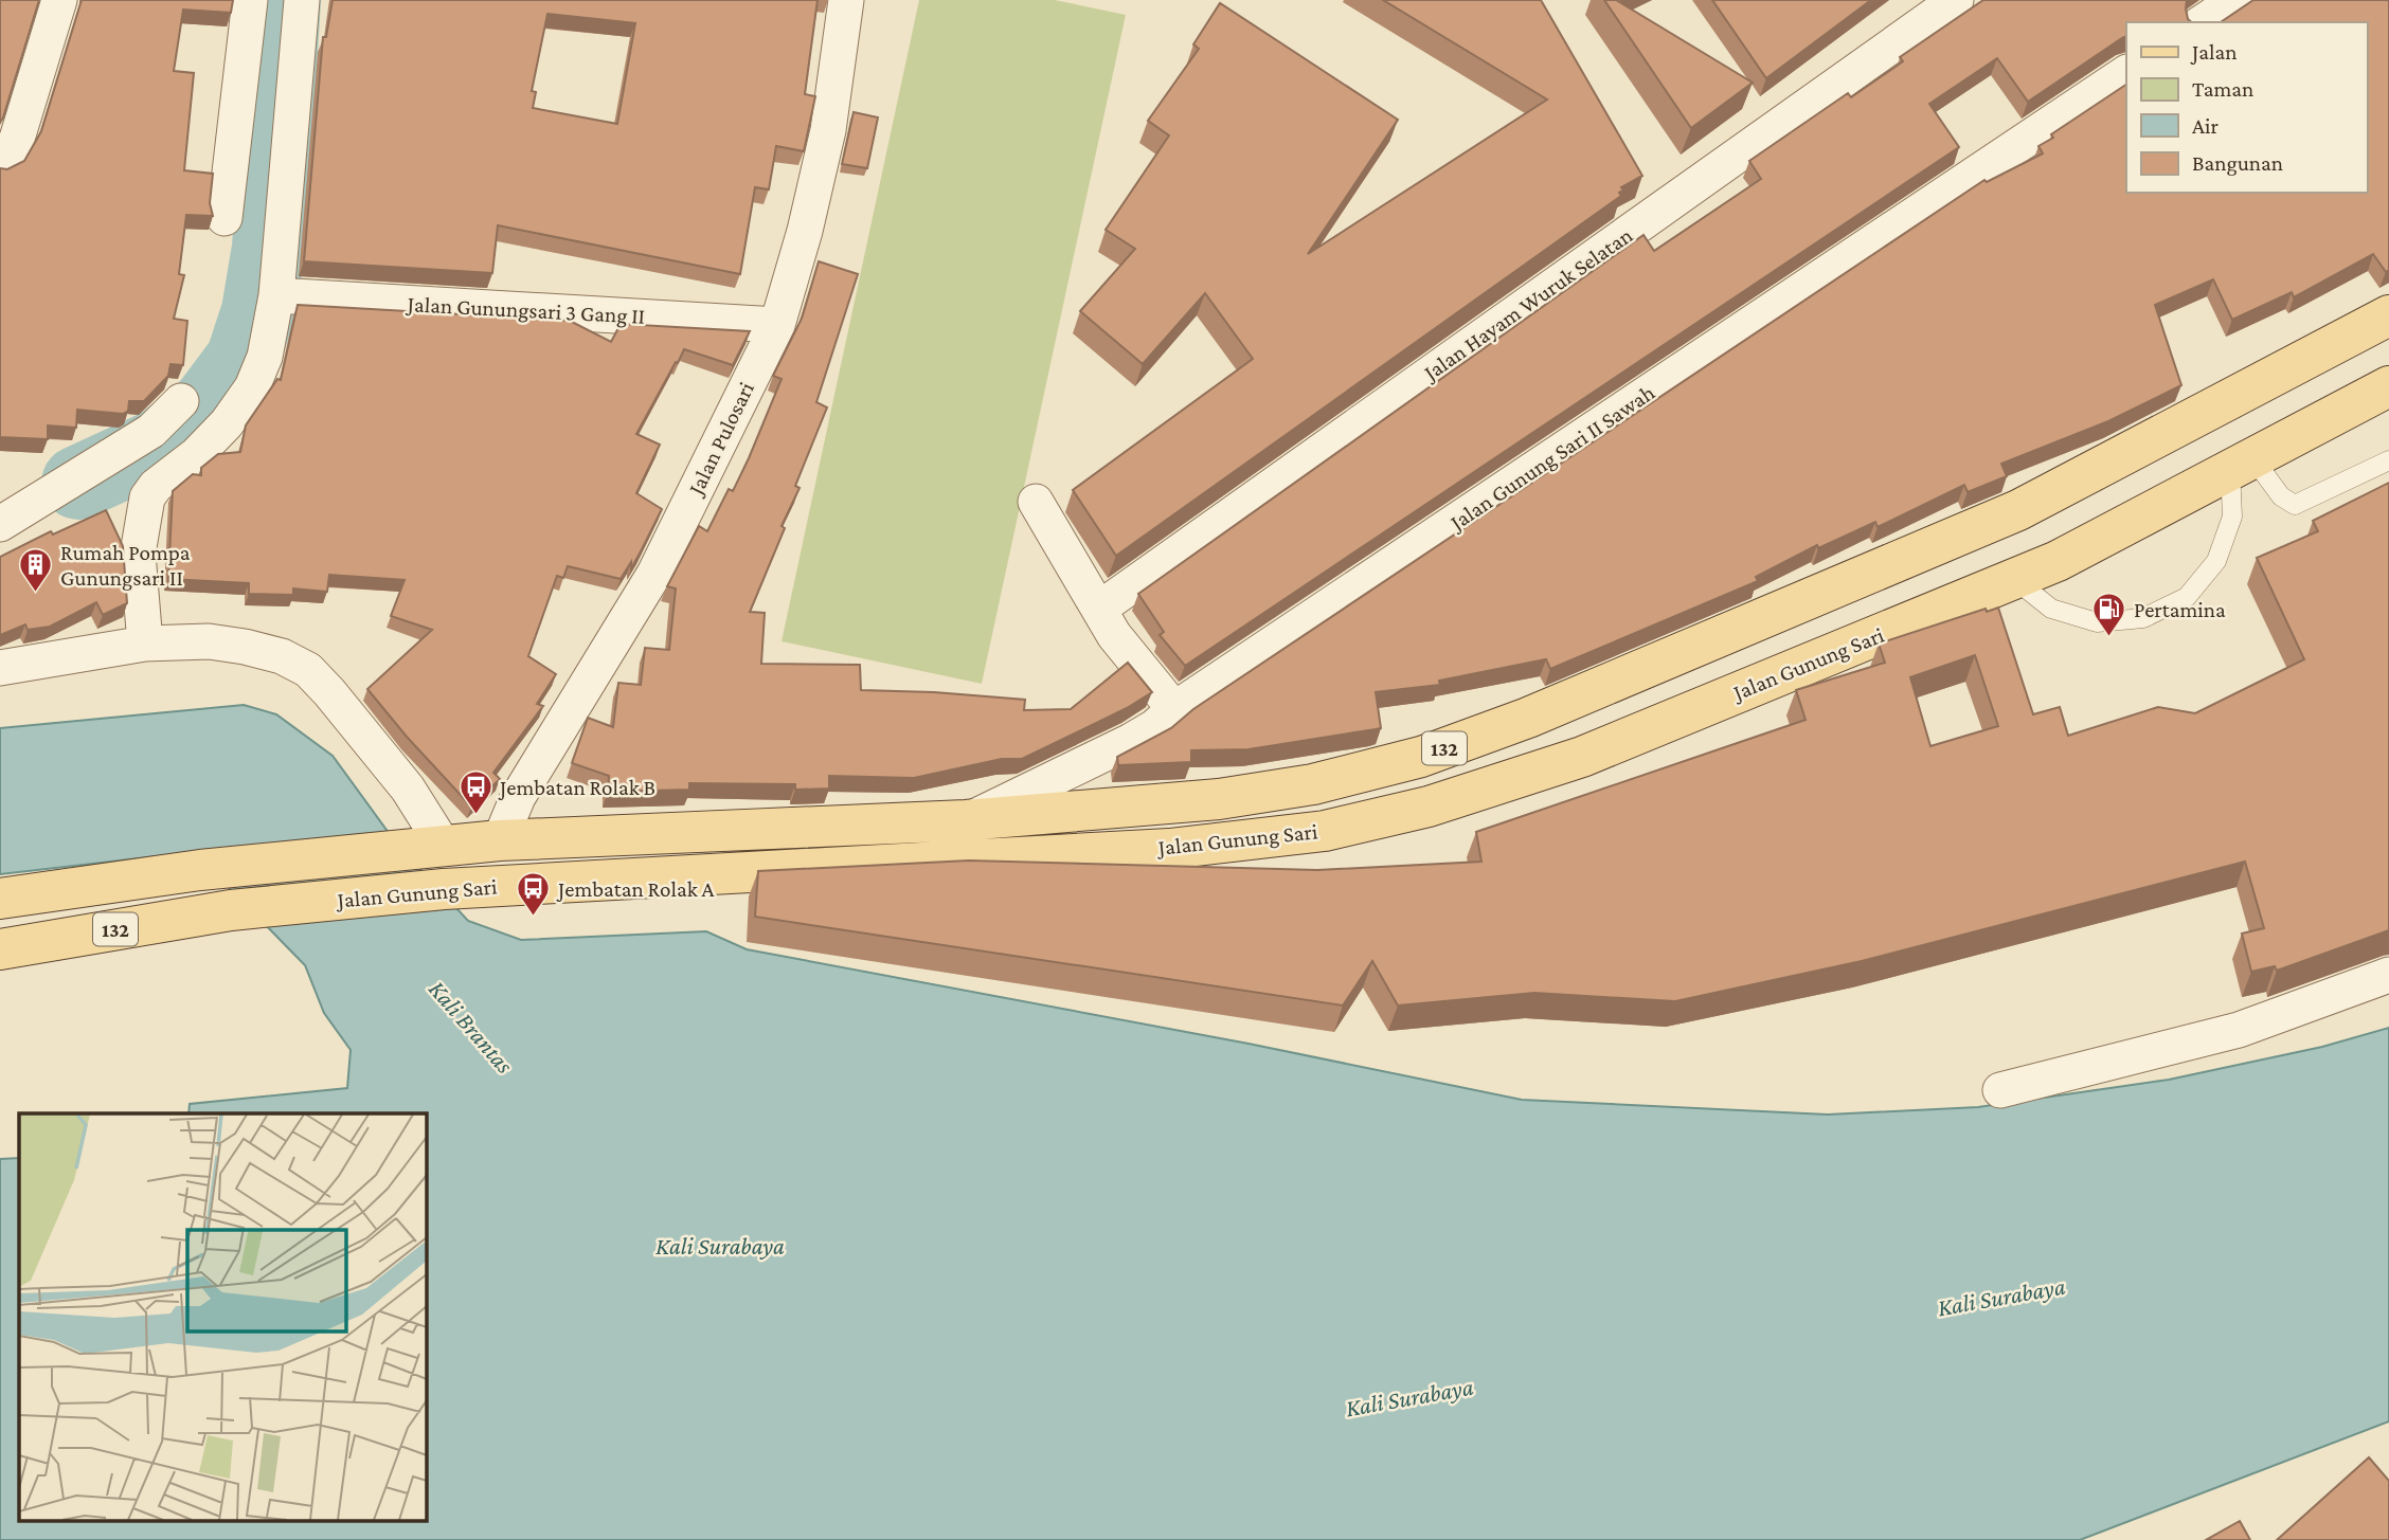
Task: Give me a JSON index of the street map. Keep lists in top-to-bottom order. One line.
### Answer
{"streets":{"main road":["Jalan Gunung Sari","132"],"street":["Jalan Hayam Wuruk Selatan","Jalan Gunungsari 3 Gang II","Jalan Pulosari","Jalan Gunung Sari II Sawah"]},"crossings":[["Jalan Gunungsari 3 Gang II","Jalan Pulosari"],["Jalan Pulosari","Jalan Gunung Sari"],["Jalan Gunung Sari II Sawah","Jalan Gunung Sari"]],"water":["Kali Brantas","Kali Surabaya"],"places":{"building":["Rumah Pompa Gunungsari II"],"fuel station":["Pertamina"],"bus stop":["Jembatan Rolak B","Jembatan Rolak A"]},"legend":["Jalan","Taman","Air","Bangunan"]}
